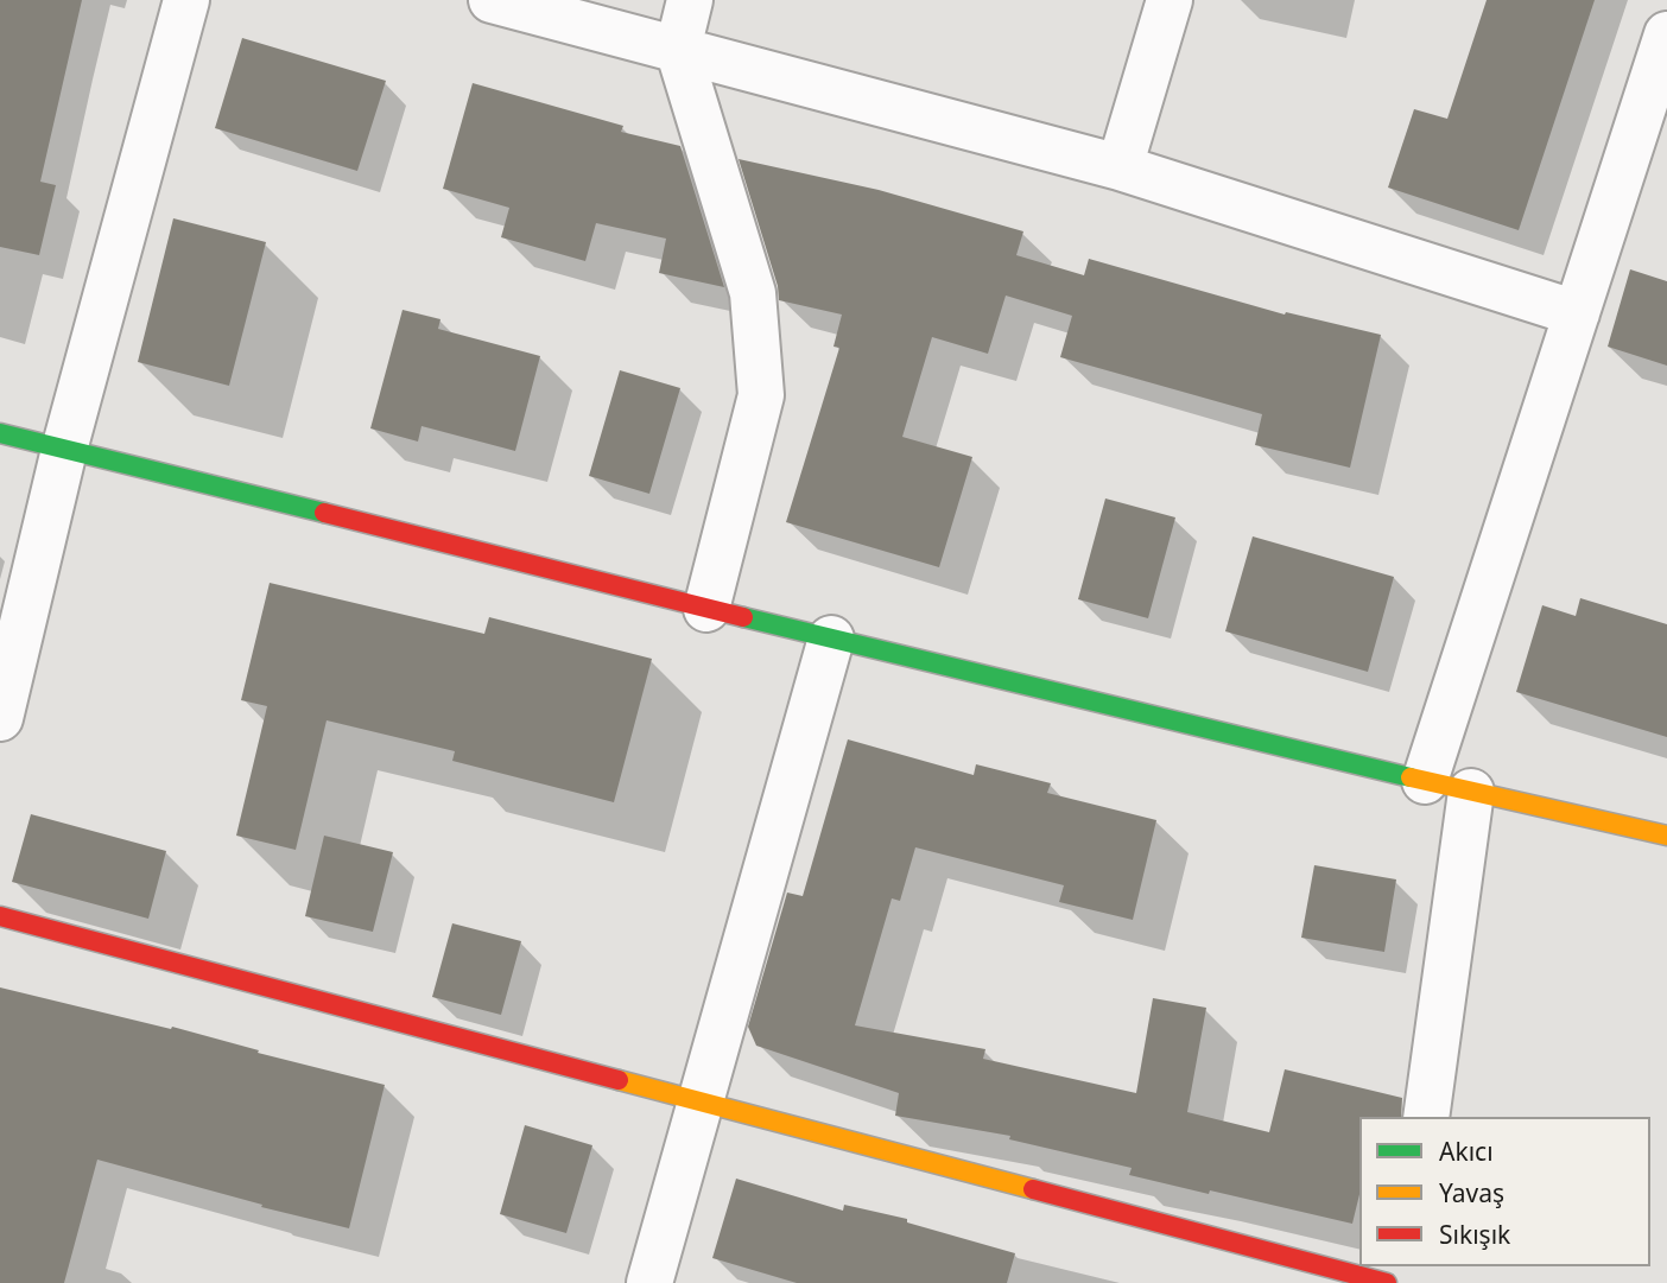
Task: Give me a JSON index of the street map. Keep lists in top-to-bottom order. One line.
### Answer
{"legend":["Akıcı","Yavaş","Sıkışık"]}
